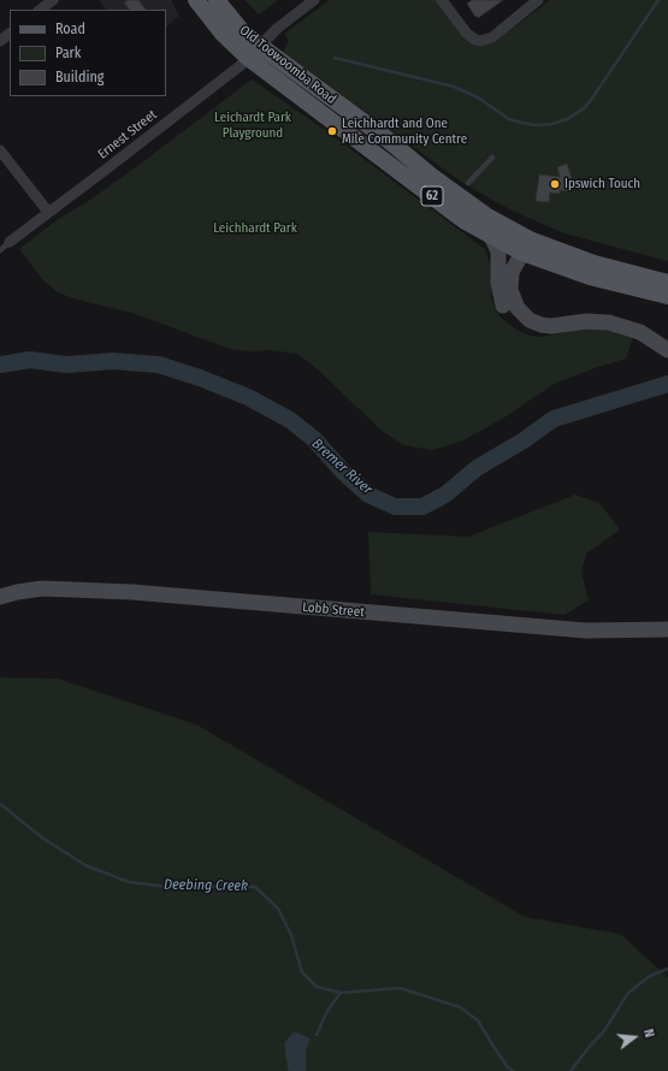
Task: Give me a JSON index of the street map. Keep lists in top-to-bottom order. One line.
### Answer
{"streets":{"main road":["Old Toowoomba Road","62","Lobb Street"],"street":["Ernest Street"]},"crossings":[["Old Toowoomba Road","Ernest Street"]],"water":["Bremer River","Deebing Creek"],"parks":["Leichardt Park Playground","Leichhardt Park"],"places":["Leichhardt and One Mile Community Centre","Ipswich Touch"],"legend":["Road","Park","Building"],"north":"right"}
